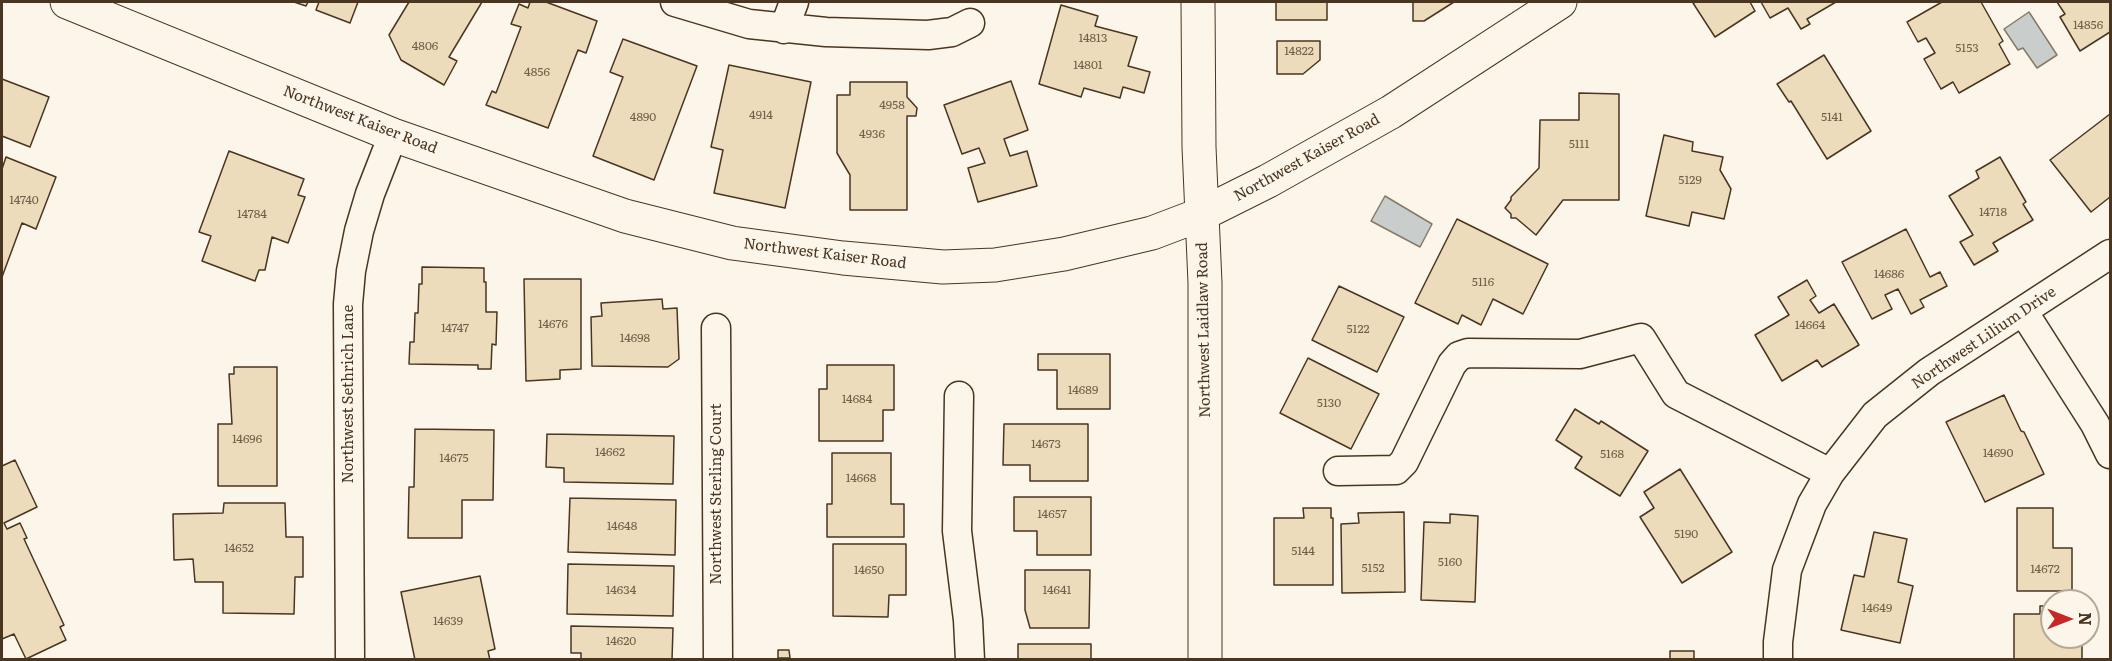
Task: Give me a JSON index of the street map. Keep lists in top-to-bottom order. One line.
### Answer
{"streets":{"main road":["Northwest Kaiser Road","Northwest Laidlaw Road"],"street":["Northwest Lilium Drive","Northwest Sethrich Lane","Northwest Sterling Court"]},"crossings":[["Northwest Kaiser Road","Northwest Laidlaw Road"],["Northwest Kaiser Road","Northwest Sethrich Lane"]],"house_numbers":["14856","14813","4806","5153","14822","14801","4856","4958","4914","4890","5141","4936","5111","5129","14740","14718","14784","14686","5116","14676","14664","14747","5122","14698","14689","14684","5130","14696","14673","14662","14690","5168","14675","14668","14657","14648","5190","14652","5144","5160","5152","14672","14650","14634","14641","14649","14639","14620"],"north":"right"}
